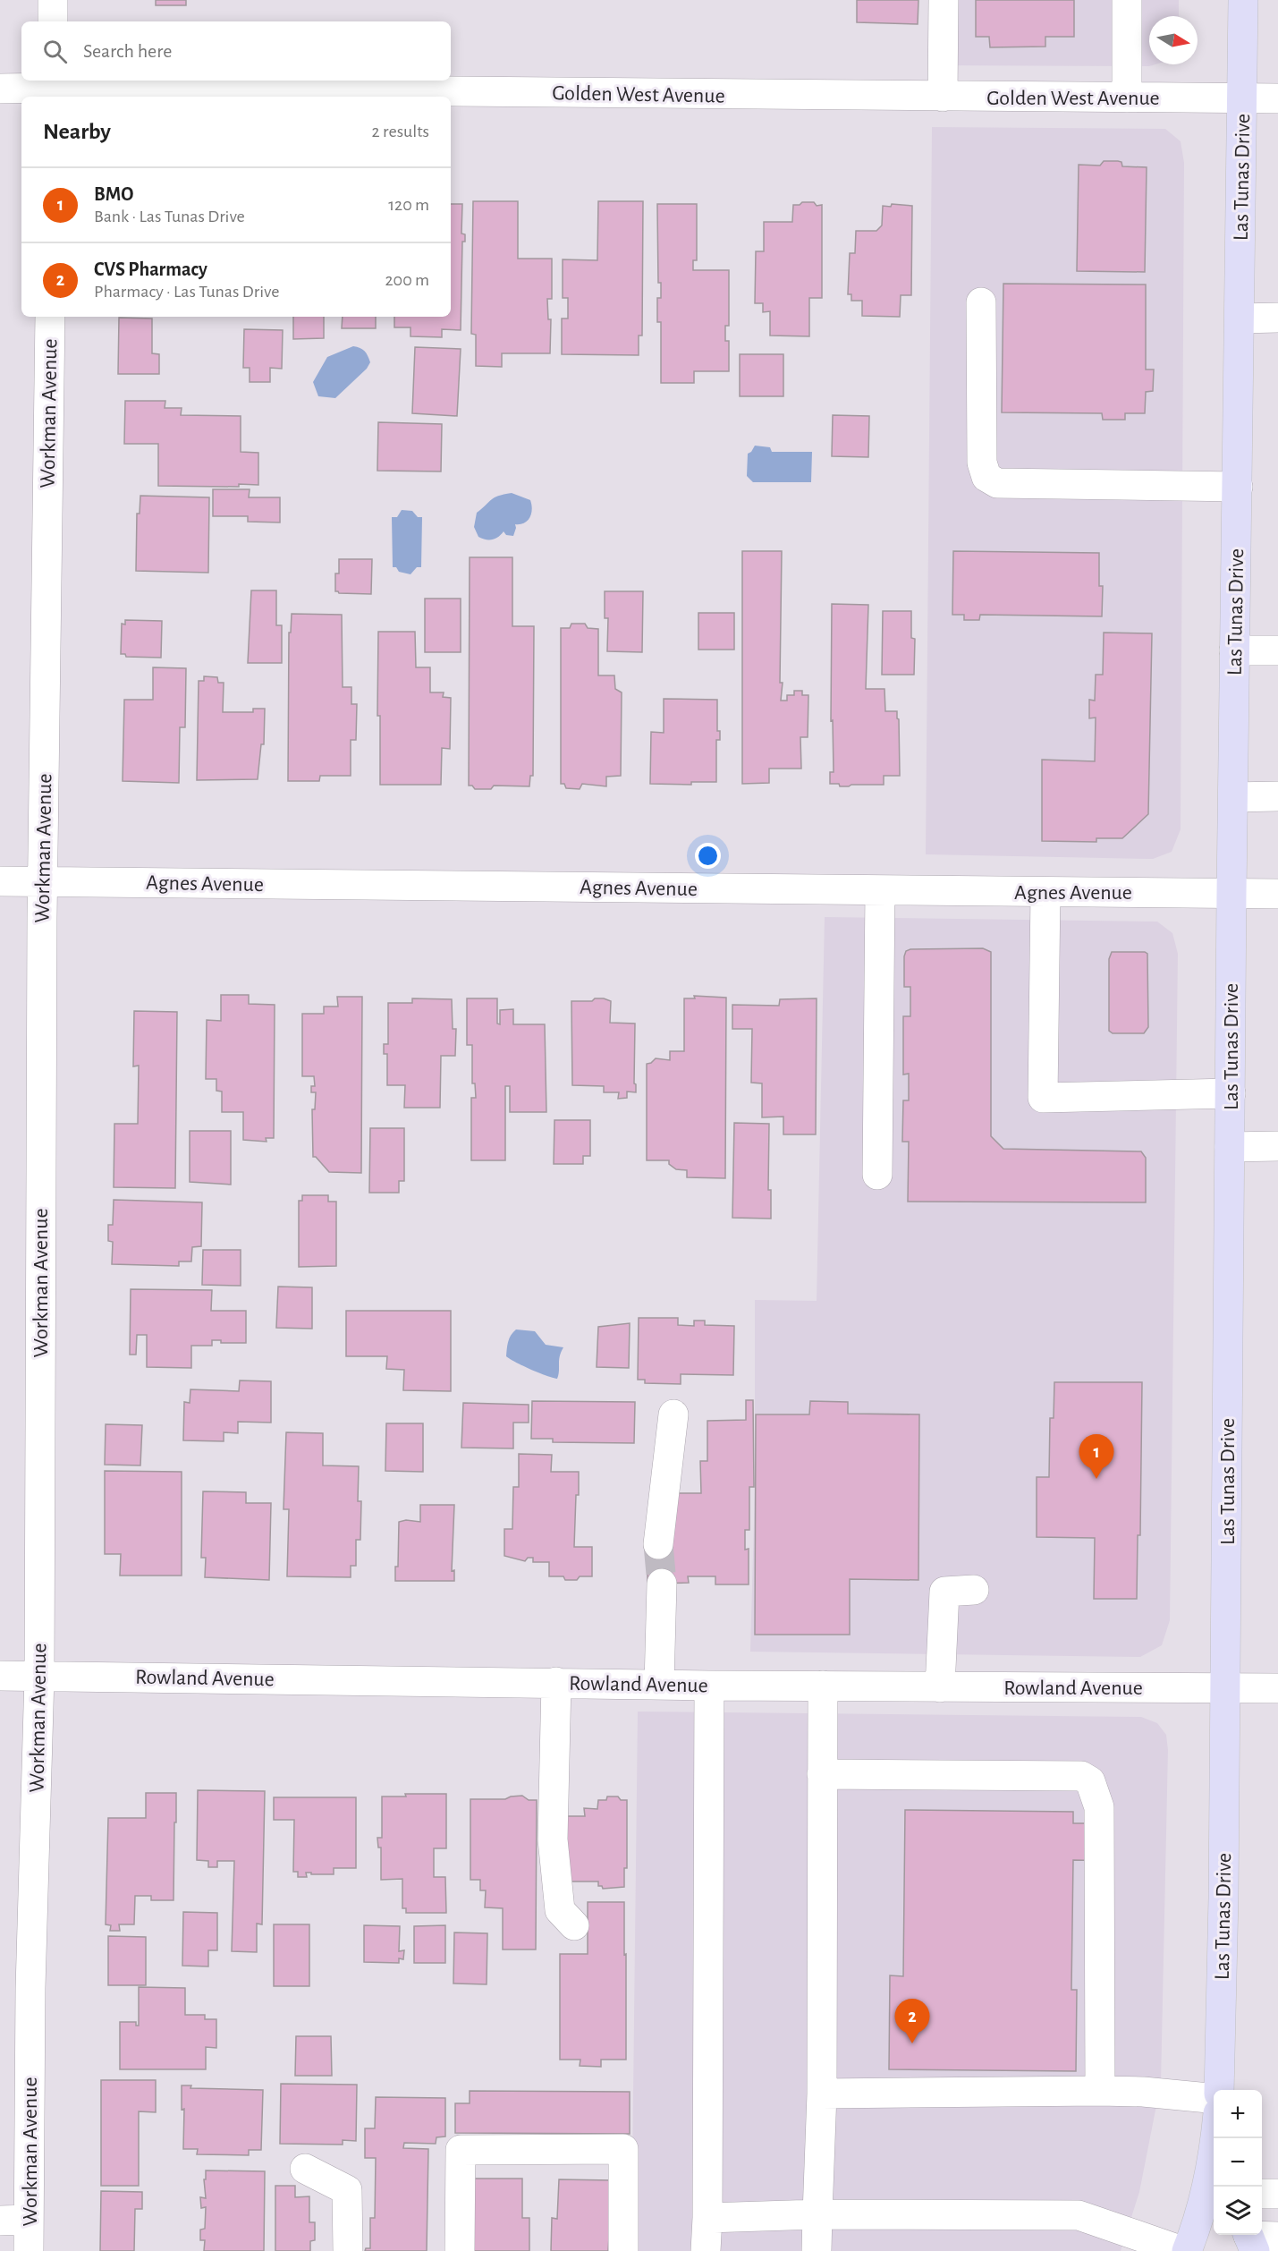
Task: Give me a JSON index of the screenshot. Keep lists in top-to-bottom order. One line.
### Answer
{"streets":{"main road":["Las Tunas Drive"],"street":["Golden West Avenue","Workman Avenue","Agnes Avenue","Rowland Avenue"]},"crossings":[["Golden West Avenue","Las Tunas Drive"],["Las Tunas Drive","Agnes Avenue"],["Las Tunas Drive","Rowland Avenue"],["Workman Avenue","Agnes Avenue"],["Workman Avenue","Rowland Avenue"]],"north":"right","page":{"search":"Search here","heading":["Nearby","2 results"],"list":[{"mark":"1","name":"BMO","note":"Bank · Las Tunas Drive","value":"120 m"},{"mark":"2","name":"CVS Pharmacy","note":"Pharmacy · Las Tunas Drive","value":"200 m"}],"pins":["1","2"],"map_buttons":["+","−"]}}
